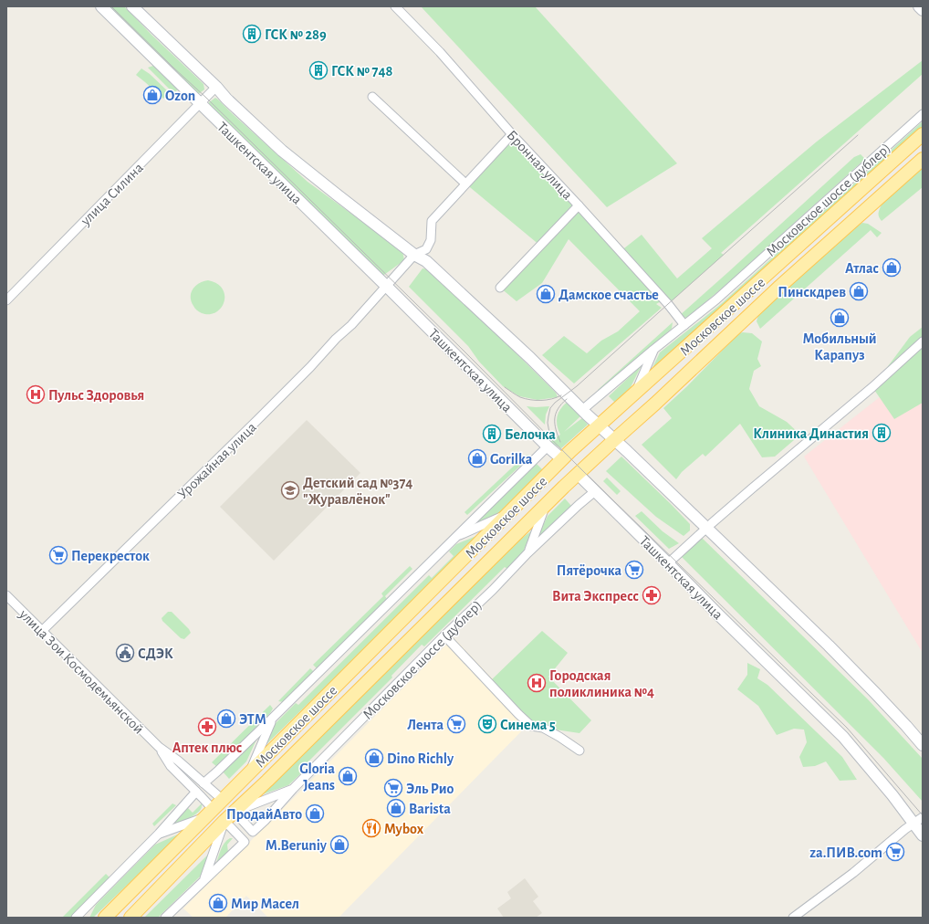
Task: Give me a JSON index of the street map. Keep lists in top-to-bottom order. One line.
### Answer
{"streets":{"main road":["Ташкентская улица","Московское шоссе","улица Зои Космодемьянской"],"street":["Бронная улица","улица Силина","Московское шоссе (дублер)","Урожайная улица"]},"crossings":[["Ташкентская улица","улица Силина"],["Ташкентская улица","Московское шоссе (дублер)"],["Ташкентская улица","Московское шоссе"],["Ташкентская улица","Урожайная улица"],["Бронная улица","Московское шоссе (дублер)"],["Московское шоссе (дублер)","улица Зои Космодемьянской"],["Московское шоссе","улица Зои Космодемьянской"],["Урожайная улица","улица Зои Космодемьянской"]],"places":{"building":["ГСК № 289","ГСК № 748","Клиника Династия","Белочка"],"shop":["Ozon","Атлас","Пинскдрев","Дамское счастье","Мобильный Карапуз","Gorilka","ЭТМ","Dino Richly","Gloria Jeans","Barista","ПродайАвто","M.Beruniy","Мир Масел"],"hospital":["Пульс Здоровья","Городская поликлиника №4"],"school or university":["Детский сад №374 \"Журавлёнок\""],"supermarket":["Перекресток","Пятёрочка","Лента","Эль Рио","za.ПИВ.com"],"pharmacy":["Вита Экспресс","Аптек плюс"],"public building":["СДЭК"],"theatre":["Синема 5"],"restaurant":["Mybox"]}}
